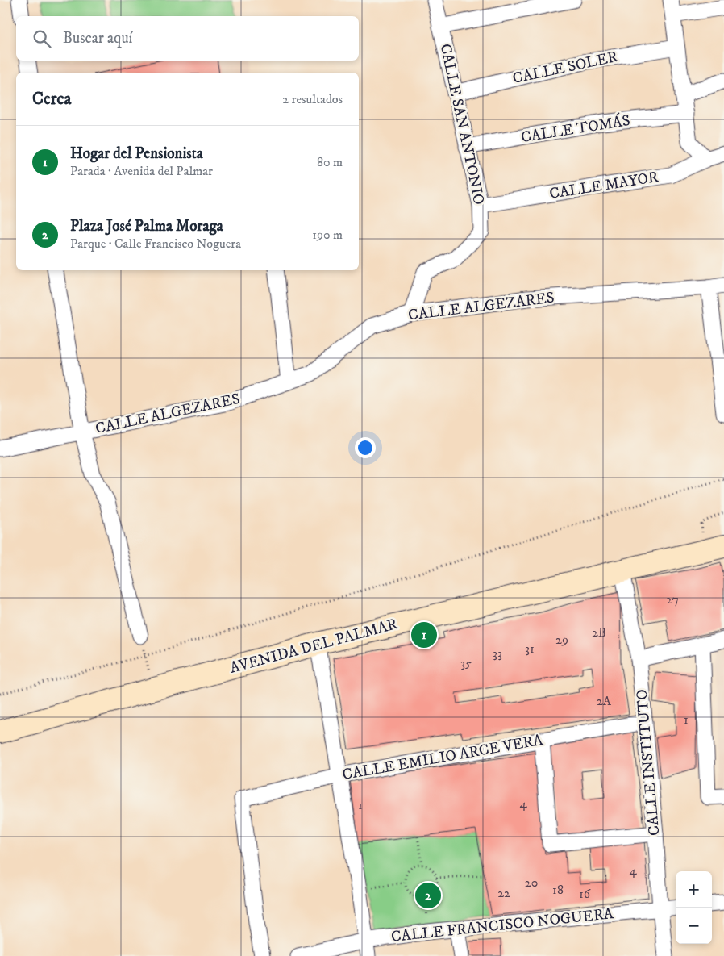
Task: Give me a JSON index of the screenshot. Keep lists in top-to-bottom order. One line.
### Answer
{"streets":{"main road":["AVENIDA DEL PALMAR"],"street":["CALLE SOLER","CALLE SAN ANTONIO","CALLE TOMÁS","CALLE MAYOR","CALLE ALGEZARES","CALLE EMILIO ARCE VERA","CALLE INSTITUTO","CALLE FRANCISCO NOGUERA"]},"crossings":[["CALLE SOLER","CALLE SAN ANTONIO"],["CALLE SAN ANTONIO","CALLE TOMÁS"],["CALLE SAN ANTONIO","CALLE MAYOR"],["CALLE SAN ANTONIO","CALLE ALGEZARES"],["AVENIDA DEL PALMAR","CALLE INSTITUTO"],["CALLE EMILIO ARCE VERA","CALLE INSTITUTO"],["CALLE INSTITUTO","CALLE FRANCISCO NOGUERA"]],"house_numbers":["27","2B","29","31","33","35","2A","1","4","1","4","20","18","22","16"],"page":{"search":"Buscar aquí","heading":["Cerca","2 resultados"],"list":[{"mark":"1","name":"Hogar del Pensionista","note":"Parada · Avenida del Palmar","value":"80 m"},{"mark":"2","name":"Plaza José Palma Moraga","note":"Parque · Calle Francisco Noguera","value":"190 m"}],"pins":["1","2"],"map_buttons":["+","−"]}}
